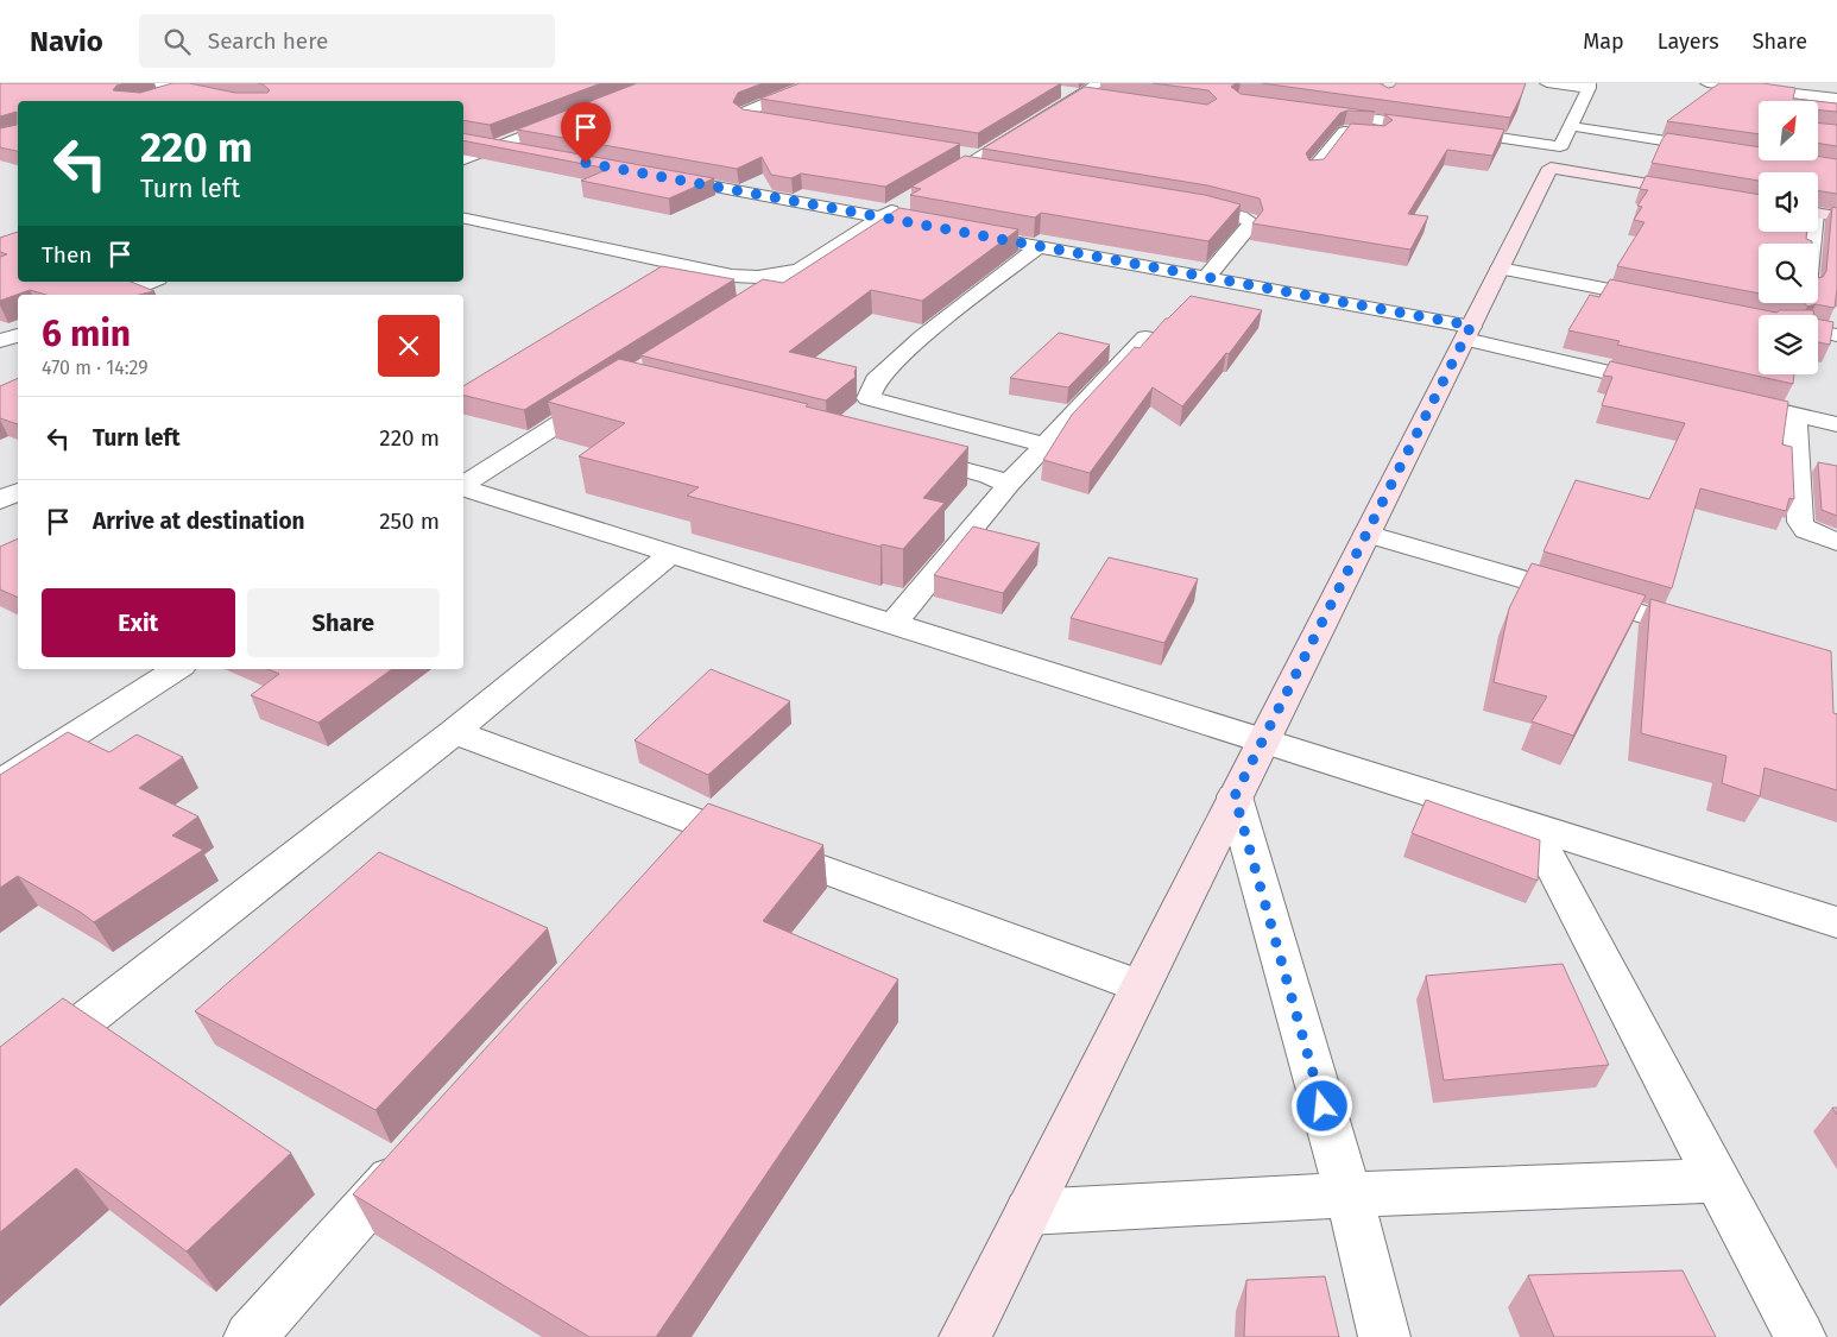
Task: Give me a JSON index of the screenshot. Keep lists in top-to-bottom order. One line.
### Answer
{"north":"top right","page":{"header":"Navio","search":"Search here","nav":["Map","Layers","Share"],"turn":["220 m","Turn left"],"then":"Then","heading":["6 min","470 m · 14:29"],"list":[{"name":"Turn left","value":"220 m"},{"name":"Arrive at destination","value":"250 m"}],"buttons":["Exit","Share"]}}
